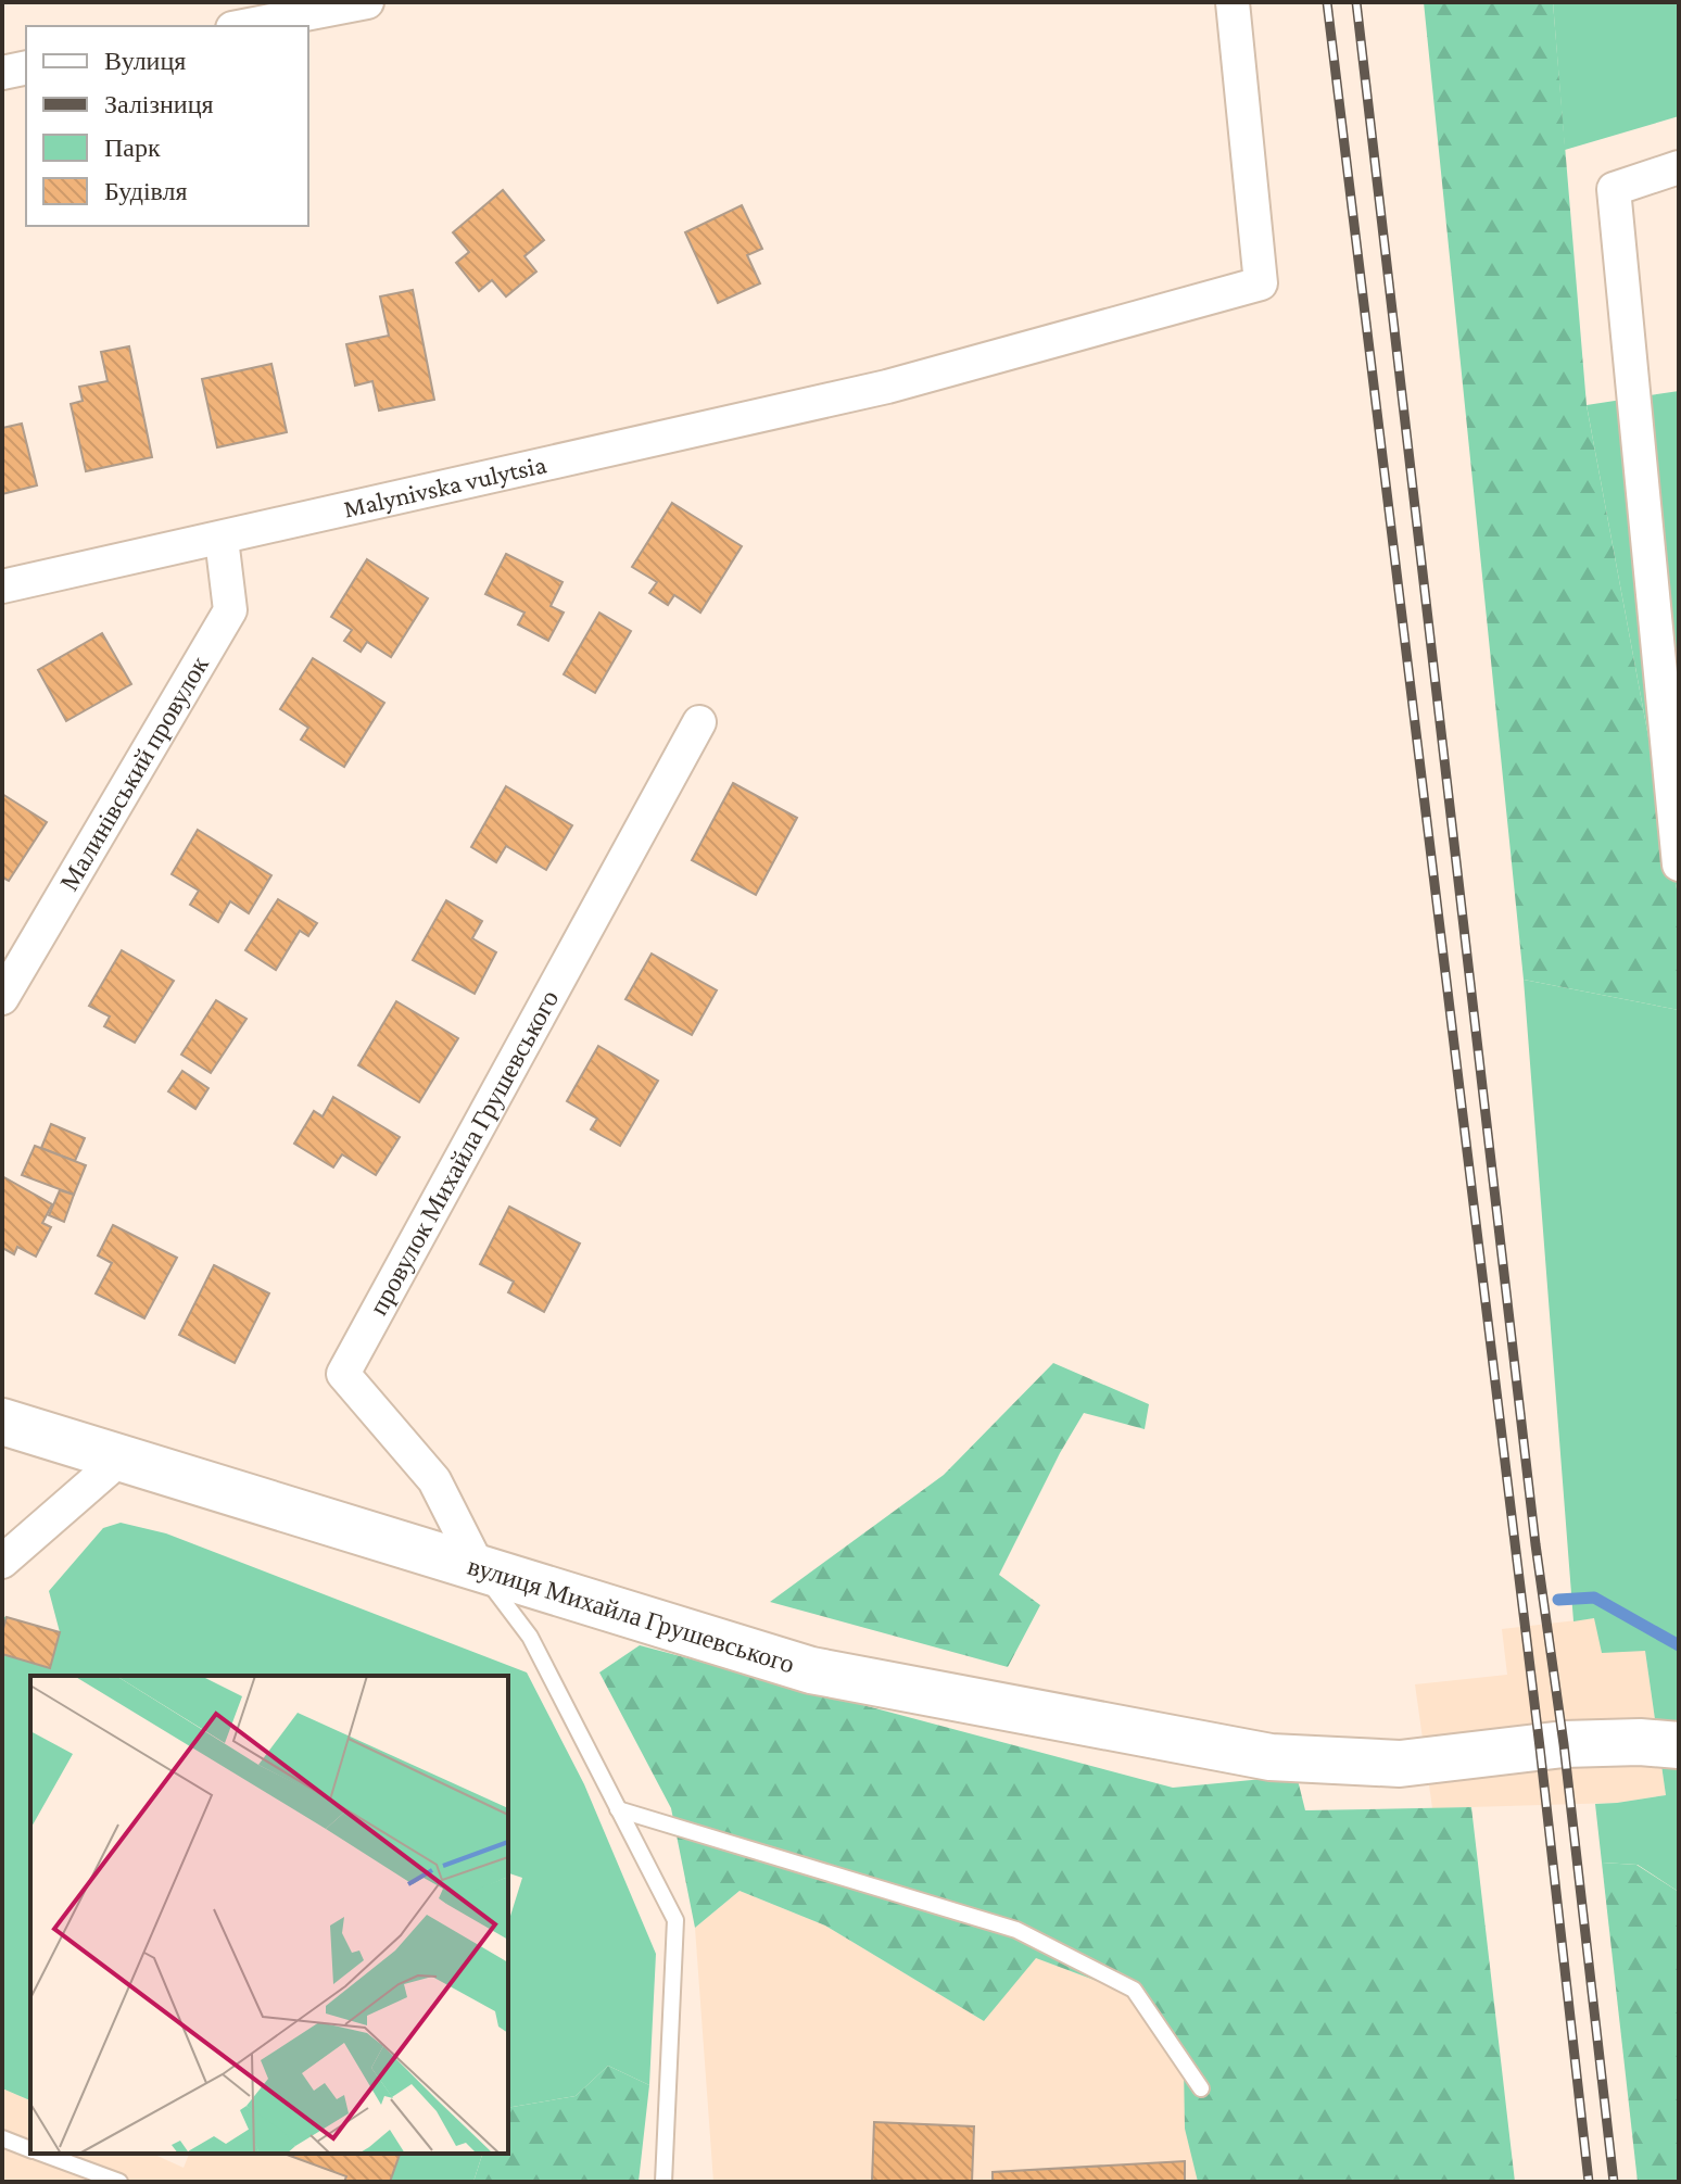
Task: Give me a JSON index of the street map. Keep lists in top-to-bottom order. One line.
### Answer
{"streets":{"street":["Malynivska vulytsia","Малинівський провулок","провулок Михайла Грушевського","вулиця Михайла Грушевського"]},"crossings":[["Malynivska vulytsia","Малинівський провулок"],["провулок Михайла Грушевського","вулиця Михайла Грушевського"]],"legend":["Вулиця","Залізниця","Парк","Будівля"]}
